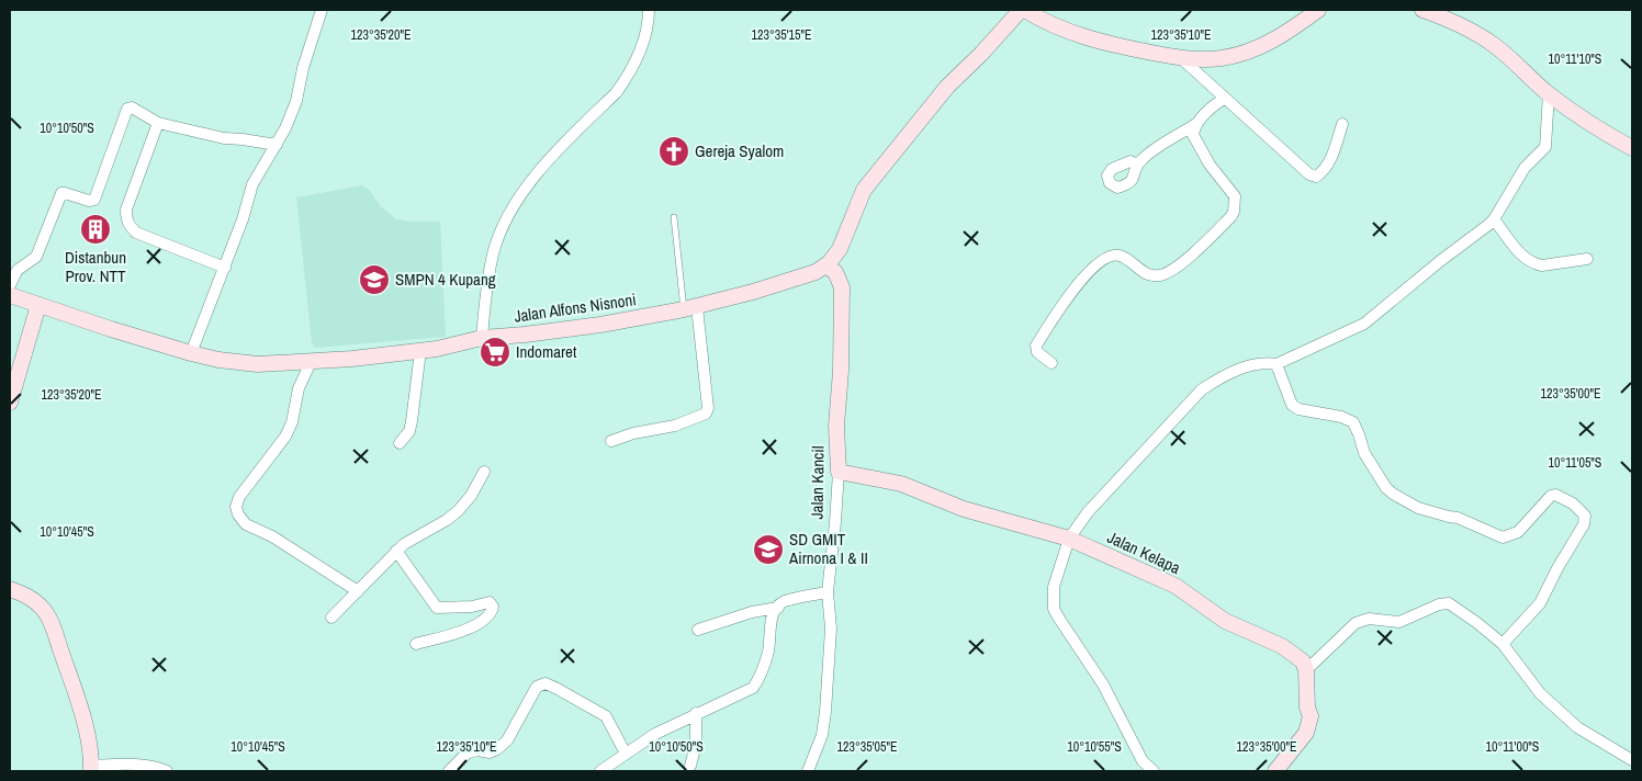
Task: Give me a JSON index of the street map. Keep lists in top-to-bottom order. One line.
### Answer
{"streets":{"street":["Jalan Alfons Nisnoni","Jalan Kancil","Jalan Kelapa"]},"crossings":[["Jalan Alfons Nisnoni","Jalan Kancil"],["Jalan Kancil","Jalan Kelapa"]],"places":{"church":["Gereja Syalom"],"building":["Distanbun Prov. NTT"],"school or university":["SMPN 4 Kupang","SD GMIT Airnona I & II"],"supermarket":["Indomaret"]},"coordinates":["123°35'20\"E","123°35'15\"E","123°35'10\"E","10°11'10\"S","10°10'50\"S","123°35'00\"E","10°11'05\"S","10°10'45\"S","123°35'05\"E","10°10'55\"S","10°11'00\"S"]}
